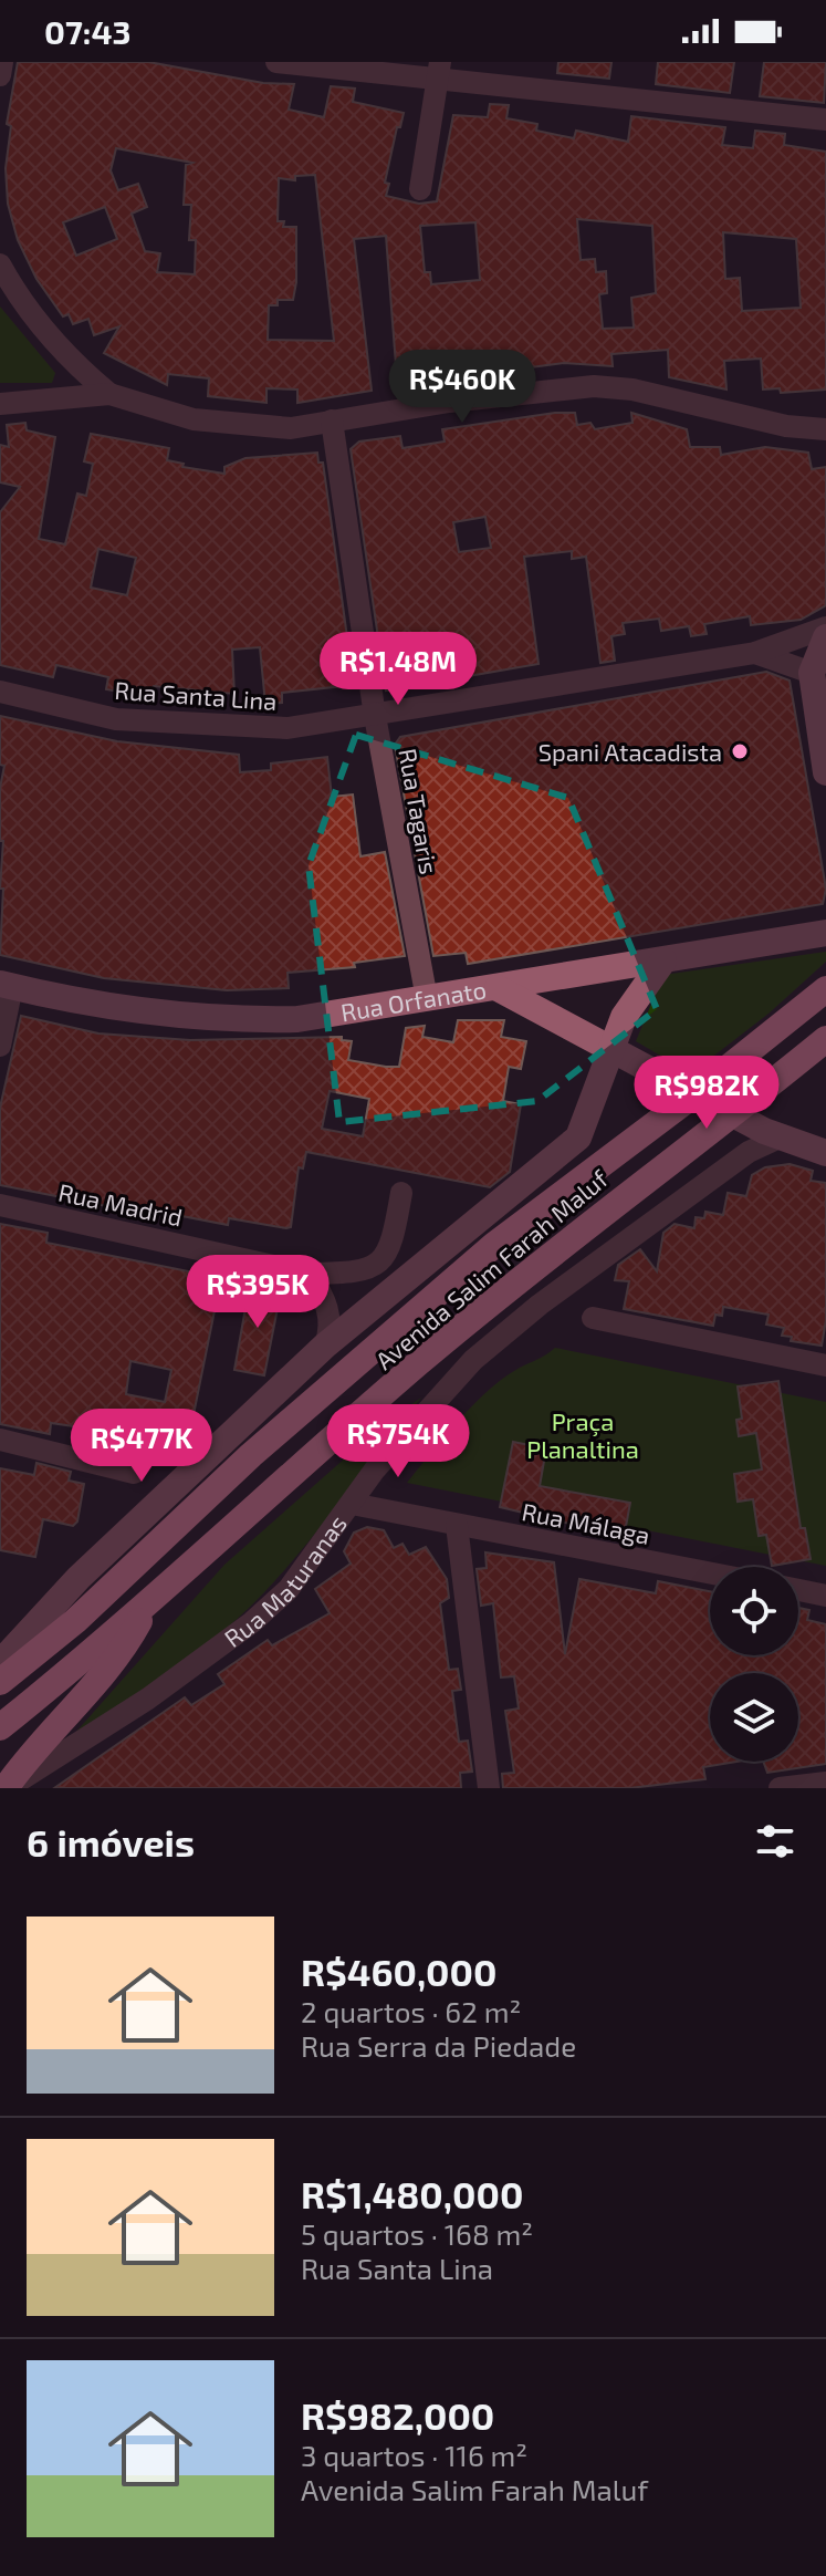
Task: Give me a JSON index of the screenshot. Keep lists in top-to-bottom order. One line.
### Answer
{"streets":{"highway":["Avenida Salim Farah Maluf"],"main road":["Rua Orfanato"],"street":["Rua Santa Lina","Rua Tagaris","Rua Madrid","Rua Málaga","Rua Maturanas"]},"crossings":[["Rua Santa Lina","Rua Tagaris"],["Rua Tagaris","Rua Orfanato"],["Rua Málaga","Rua Maturanas"]],"parks":["Praça Planaltina"],"places":["Spani Atacadista"],"page":{"status":"07:43","price":["R$460K","R$1.48M","R$982K","R$395K","R$754K","R$477K"],"heading":"6 imóveis","list":[{"name":"R$460,000","note":"2 quartos · 62 m² · Rua Serra da Piedade"},{"name":"R$1,480,000","note":"5 quartos · 168 m² · Rua Santa Lina"},{"name":"R$982,000","note":"3 quartos · 116 m² · Avenida Salim Farah Maluf"}]}}
